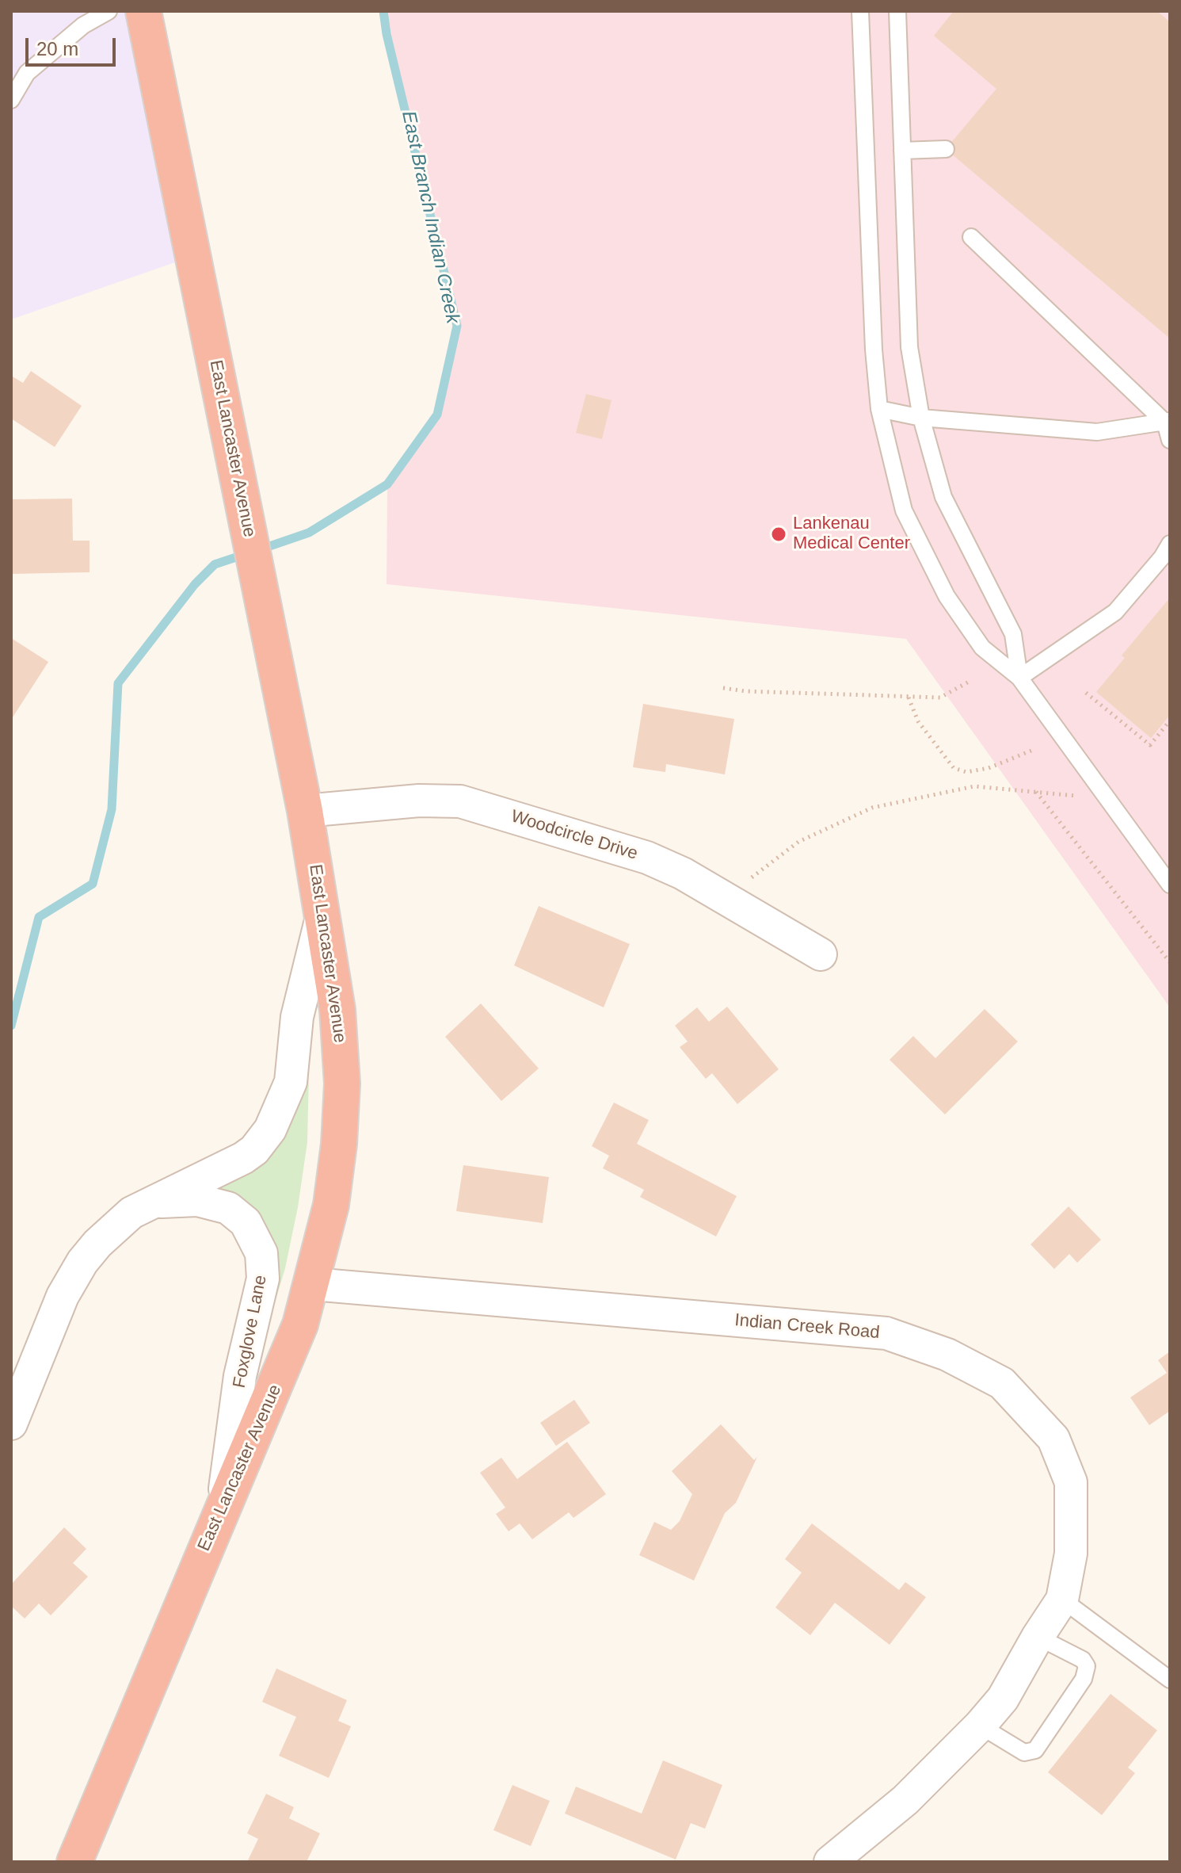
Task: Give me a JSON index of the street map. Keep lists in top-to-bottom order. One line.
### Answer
{"streets":{"highway":["East Lancaster Avenue"],"street":["Woodcircle Drive","Indian Creek Road","Foxglove Lane"]},"crossings":[["East Lancaster Avenue","Woodcircle Drive"],["East Lancaster Avenue","Indian Creek Road"],["East Lancaster Avenue","Foxglove Lane"]],"water":["East Branch Indian Creek"],"places":["Lankenau Medical Center"],"scale_bar":"20 m"}
